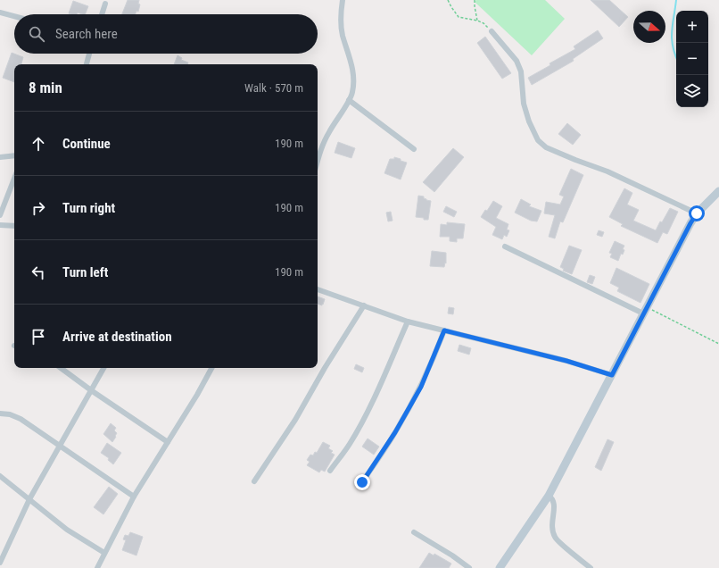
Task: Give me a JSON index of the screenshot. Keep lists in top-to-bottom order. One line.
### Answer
{"north":"right","page":{"map_buttons":["+","−"],"search":"Search here","heading":["8 min","Walk · 570 m"],"list":[["Continue","190 m"],["Turn right","190 m"],["Turn left","190 m"],"Arrive at destination"]}}
